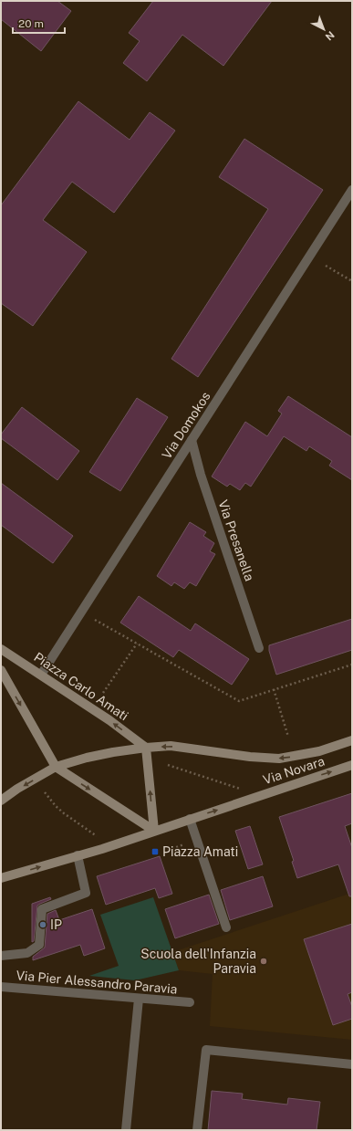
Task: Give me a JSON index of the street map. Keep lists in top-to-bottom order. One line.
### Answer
{"streets":{"street":["Via Domokos","Via Presanella","Piazza Carlo Amati","Via Novara","Via Pier Alessandro Paravia"]},"crossings":[["Via Domokos","Via Presanella"],["Via Domokos","Piazza Carlo Amati"],["Piazza Carlo Amati","Via Novara"]],"places":{"transit":["Piazza Amati"],"other":["IP","Scuola dell'Infanzia Paravia"]},"scale_bar":"20 m","north":"bottom right"}
